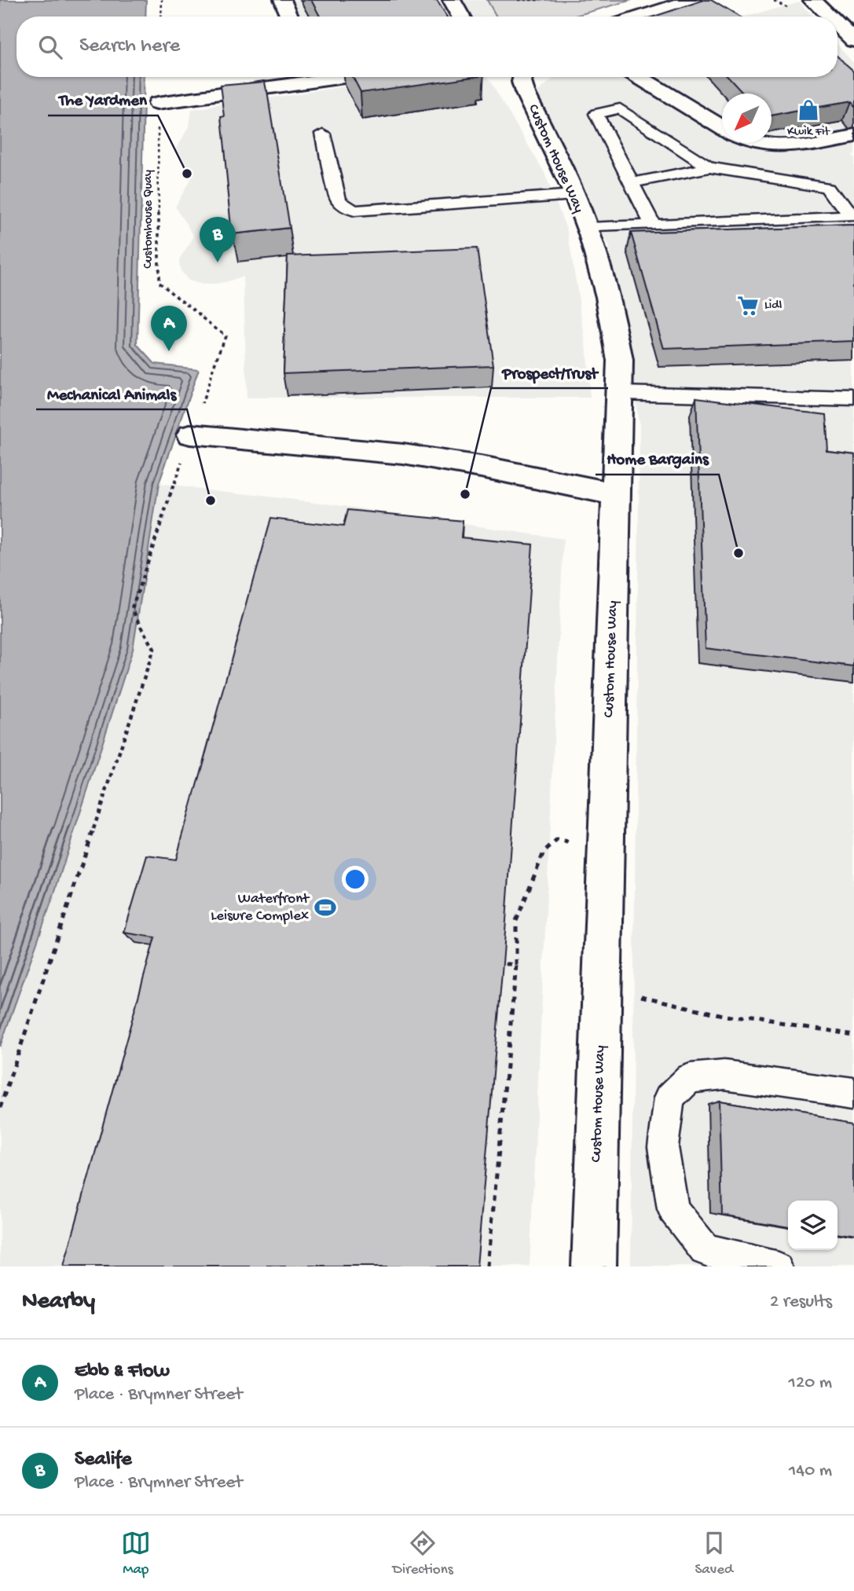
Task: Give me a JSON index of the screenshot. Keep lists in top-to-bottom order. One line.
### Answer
{"streets":{"main road":["Custom House Way"],"path":["Customhouse Quay"]},"places":{"shop":["Kwik Fit"],"other":["The Yardmen","Prospect/Trust","Mechanical Animals","Home Bargains"],"supermarket":["Lidl"],"sports":["Waterfront Leisure Complex"]},"north":"bottom left","page":{"search":"Search here","pins":["B","A"],"heading":["Nearby","2 results"],"list":[{"mark":"A","name":"Ebb & Flow","note":"Place · Brymner Street","value":"120 m"},{"mark":"B","name":"Sealife","note":"Place · Brymner Street","value":"140 m"}],"nav":["Map","Directions","Saved"]}}
